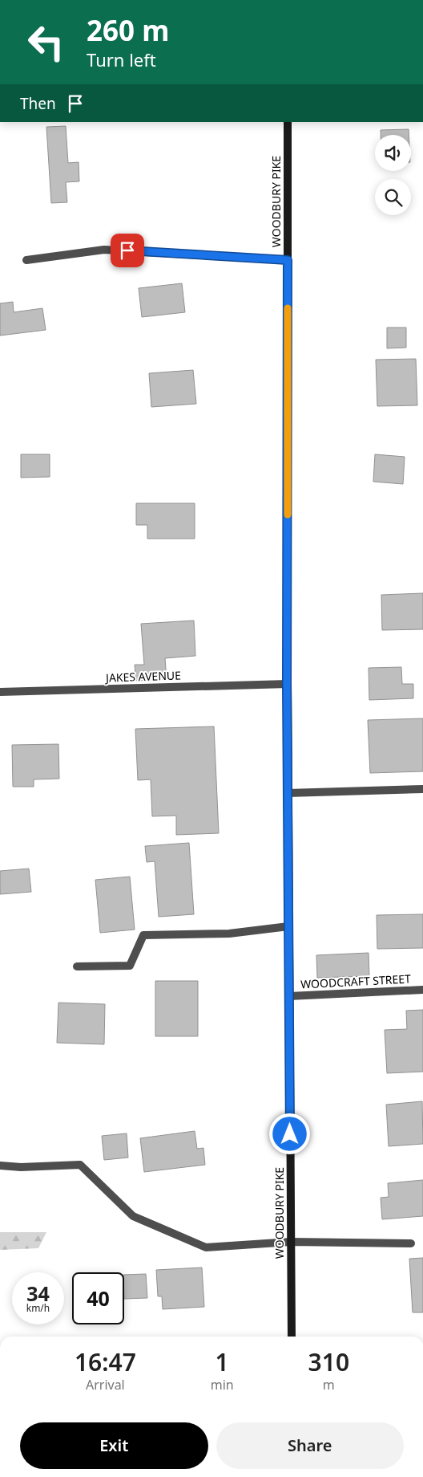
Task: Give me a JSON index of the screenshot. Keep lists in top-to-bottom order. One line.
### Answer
{"streets":{"street":["WOODBURY PIKE","JAKES AVENUE","WOODCRAFT STREET"]},"crossings":[["WOODBURY PIKE","JAKES AVENUE"],["WOODBURY PIKE","WOODCRAFT STREET"]],"page":{"turn":["260 m","Turn left"],"then":"Then","speed":"34 km/h","limit":"40","eta":["16:47","Arrival","1","min","310","m"],"buttons":["Exit","Share"]}}
